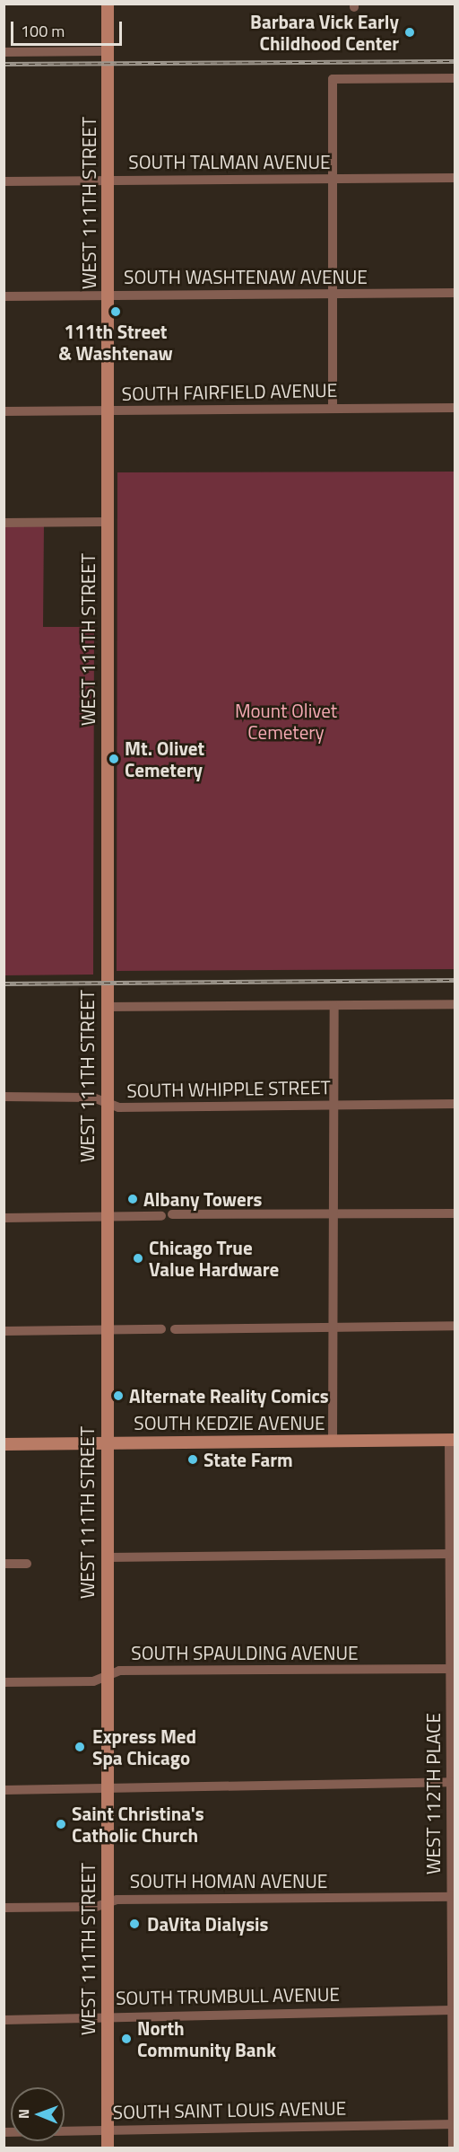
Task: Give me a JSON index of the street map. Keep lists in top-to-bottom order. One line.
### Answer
{"streets":{"main road":["WEST 111TH STREET","SOUTH KEDZIE AVENUE"],"street":["SOUTH TALMAN AVENUE","SOUTH WASHTENAW AVENUE","SOUTH FAIRFIELD AVENUE","SOUTH WHIPPLE STREET","SOUTH SPAULDING AVENUE","WEST 112TH PLACE","SOUTH HOMAN AVENUE","SOUTH TRUMBULL AVENUE","SOUTH SAINT LOUIS AVENUE"]},"crossings":[["SOUTH TALMAN AVENUE","WEST 111TH STREET"],["WEST 111TH STREET","SOUTH WASHTENAW AVENUE"],["WEST 111TH STREET","SOUTH FAIRFIELD AVENUE"],["WEST 111TH STREET","SOUTH WHIPPLE STREET"],["WEST 111TH STREET","SOUTH KEDZIE AVENUE"],["WEST 111TH STREET","SOUTH SPAULDING AVENUE"],["WEST 111TH STREET","SOUTH HOMAN AVENUE"],["WEST 111TH STREET","SOUTH TRUMBULL AVENUE"],["WEST 111TH STREET","SOUTH SAINT LOUIS AVENUE"],["SOUTH KEDZIE AVENUE","WEST 112TH PLACE"],["SOUTH SPAULDING AVENUE","WEST 112TH PLACE"],["WEST 112TH PLACE","SOUTH HOMAN AVENUE"],["WEST 112TH PLACE","SOUTH TRUMBULL AVENUE"],["WEST 112TH PLACE","SOUTH SAINT LOUIS AVENUE"]],"parks":["Mount Olivet Cemetery"],"places":["Barbara Vick Early Childhood Center","111th Street & Washtenaw","Mt. Olivet Cemetery","Albany Towers","Chicago True Value Hardware","Alternate Reality Comics","State Farm","Express Med Spa Chicago","Saint Christina's Catholic Church","DaVita Dialysis","North Community Bank"],"scale_bar":"100 m","north":"left"}
